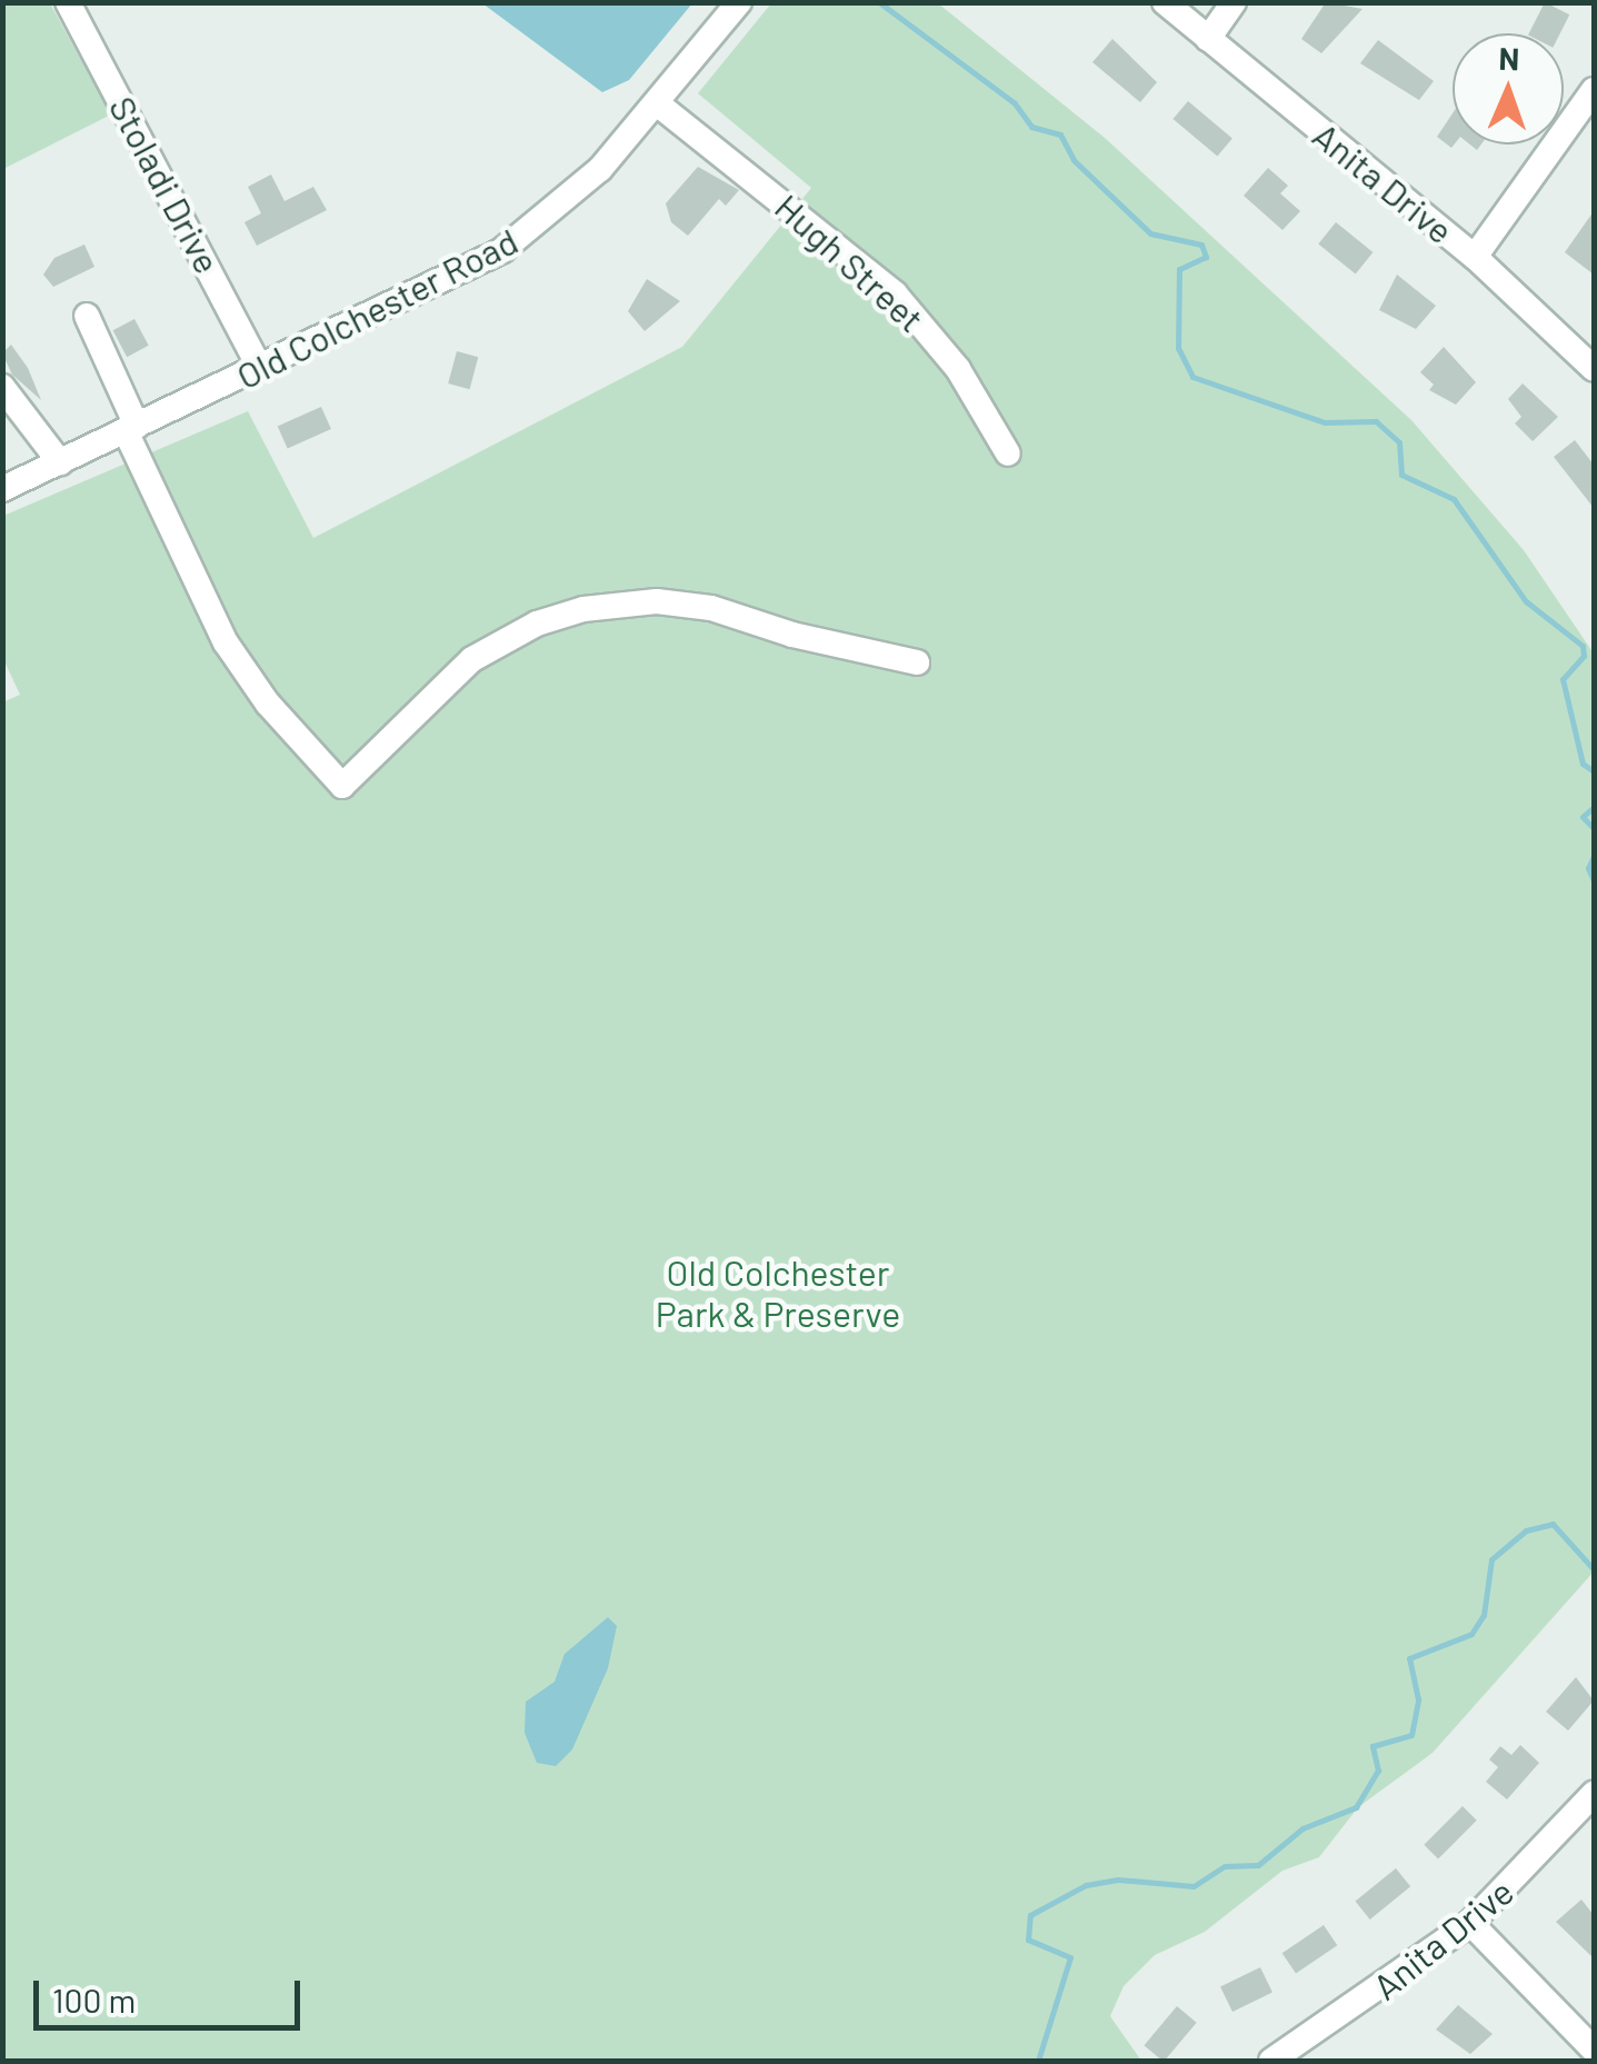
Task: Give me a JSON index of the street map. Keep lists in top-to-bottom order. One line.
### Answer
{"streets":{"street":["Anita Drive","Stoladi Drive","Hugh Street","Old Colchester Road"]},"crossings":[["Stoladi Drive","Old Colchester Road"],["Hugh Street","Old Colchester Road"]],"parks":["Old Colchester Park & Preserve"],"scale_bar":"100 m","north":"top"}
